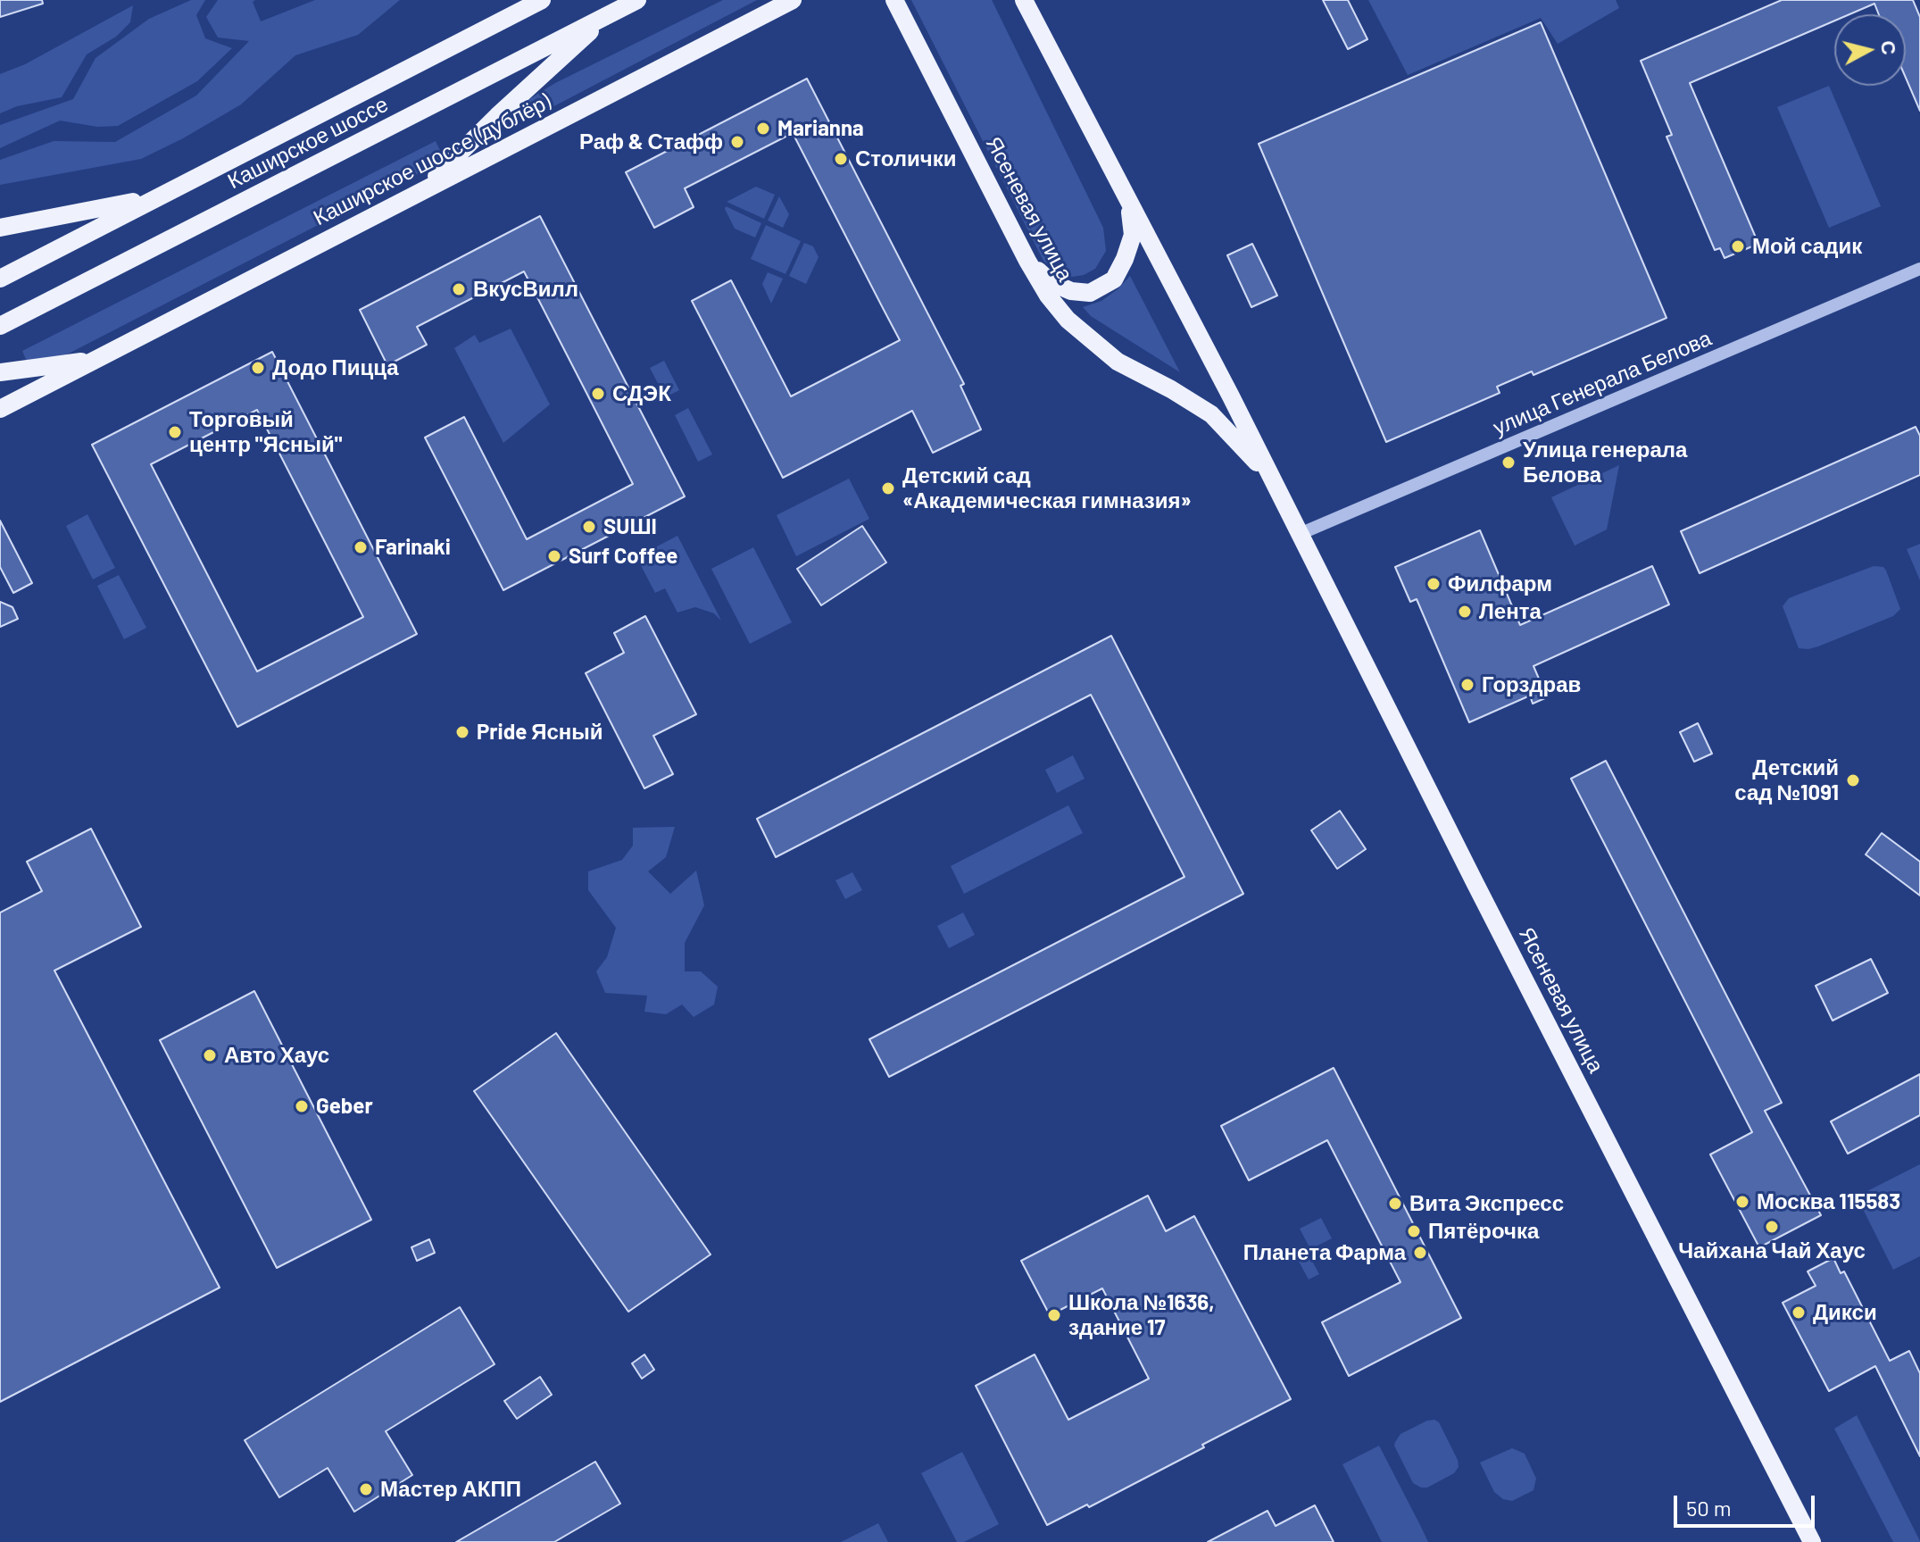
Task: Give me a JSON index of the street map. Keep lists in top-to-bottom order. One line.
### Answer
{"streets":{"main road":["Каширское шоссе","Каширское шоссе (дублёр)","Ясеневая улица"],"street":["улица Генерала Белова"]},"crossings":[["Ясеневая улица","улица Генерала Белова"]],"places":["Marianna","Раф & Стафф","Столички","Мой садик","ВкусВилл","Додо Пицца","СДЭК","Торговый центр \"Ясный\"","Улица генерала Белова","Детский сад «Академическая гимназия»","SUШI","Farinaki","Surf Coffee","Филфарм","Лента","Горздрав","Pride Ясный","Детский сад №1091","Авто Хаус","Geber","Москва 115583","Вита Экспресс","Чайхана Чай Хаус","Пятёрочка","Планета Фарма","Дикси","Школа №1636, здание 17","Мастер АКПП"],"scale_bar":"50 m","north":"right"}
